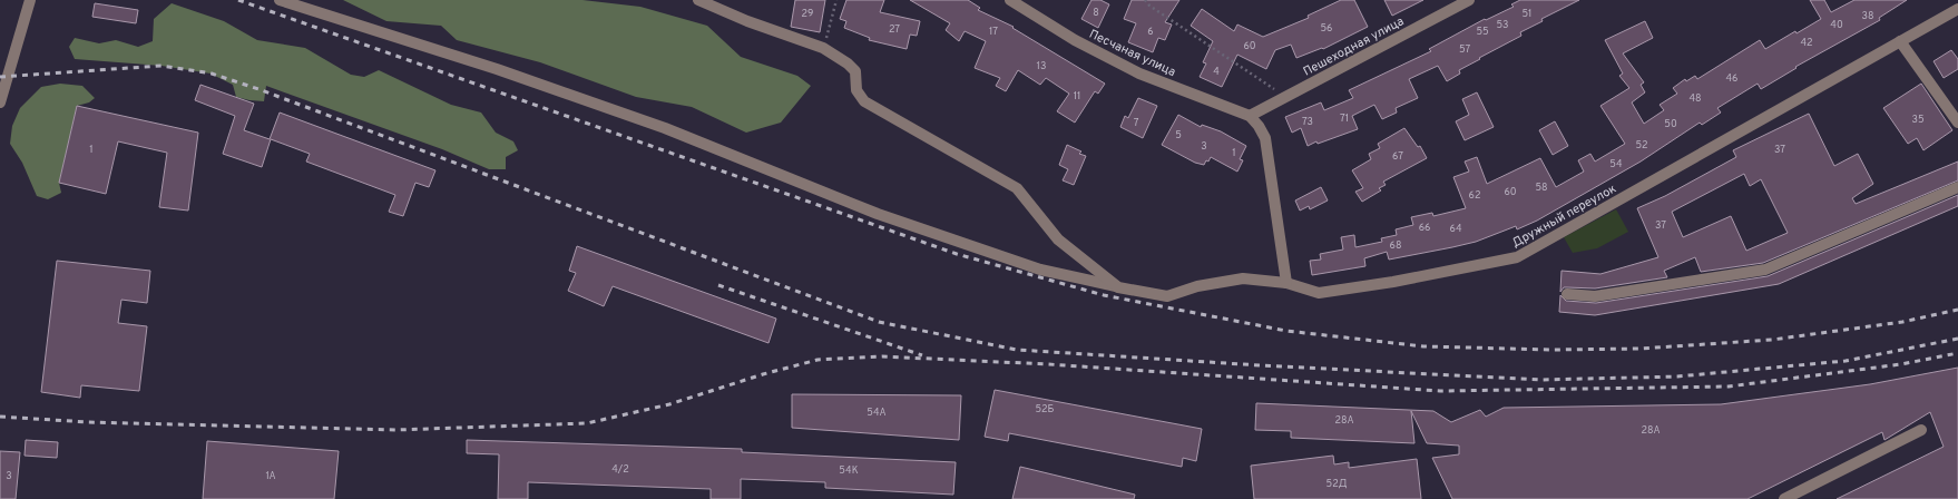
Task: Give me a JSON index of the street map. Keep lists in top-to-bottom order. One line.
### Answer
{"streets":{"street":["Пешеходная улица","Песчаная улица","Дружный переулок"]},"crossings":[["Пешеходная улица","Песчаная улица"]],"house_numbers":["8","29","51","38","53","40","56","27","17","6","55","42","60","57","13","4","46","11","48","71","35","73","7","50","5","52","3","1","37","1","67","54","58","60","62","37","66","64","68","52Б","54А","28А","28А","4/2","54К","3","1А","52Д"]}
